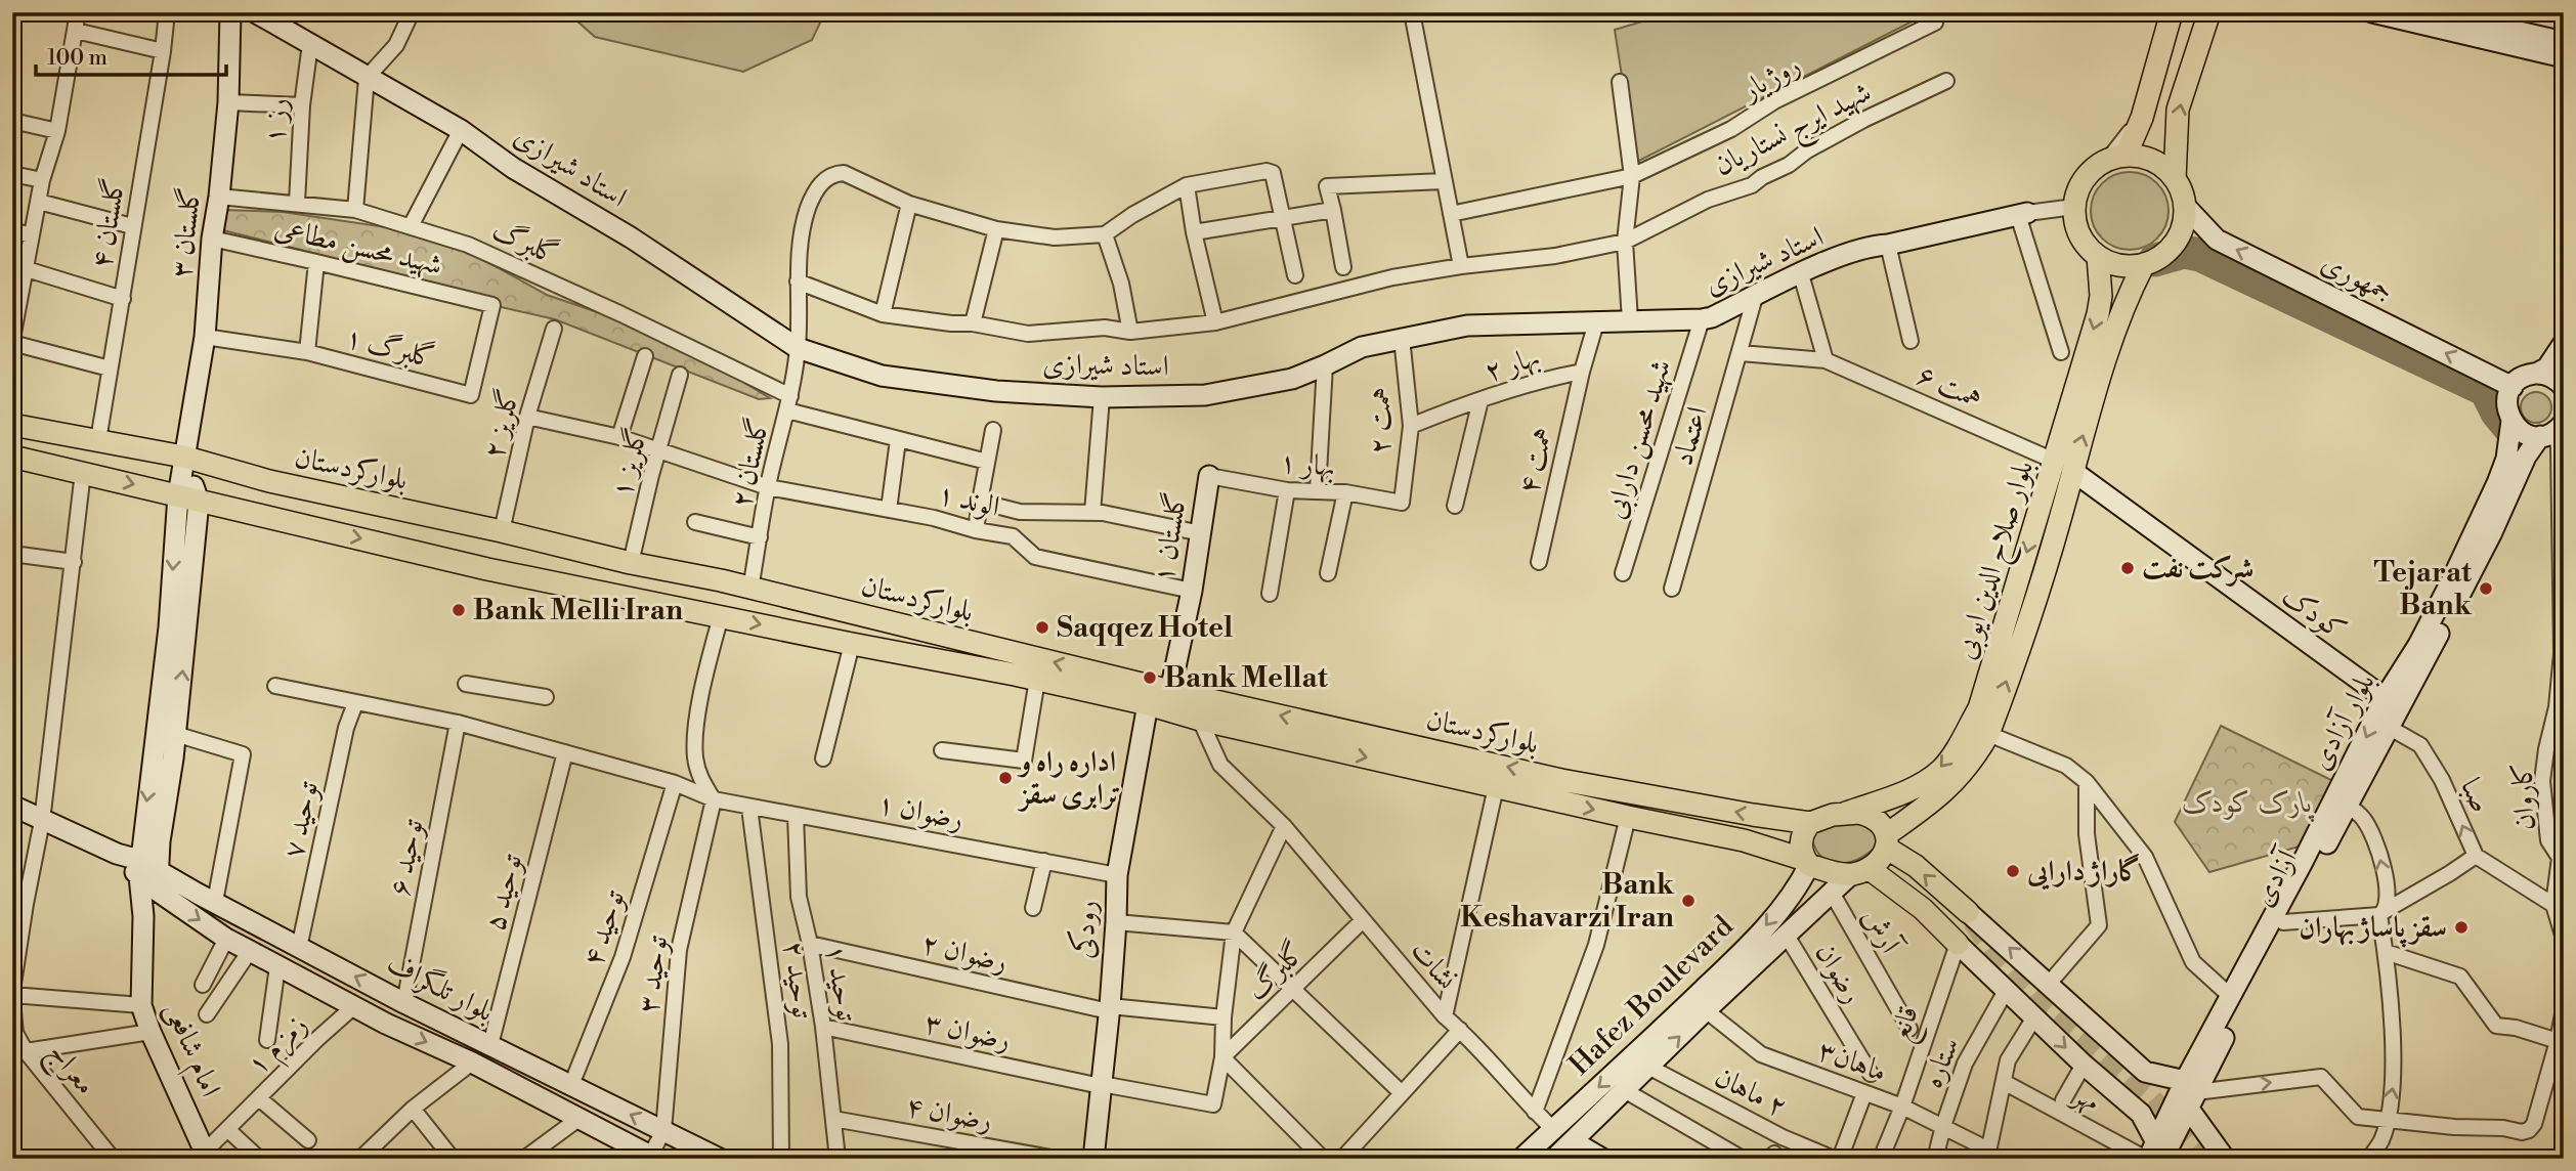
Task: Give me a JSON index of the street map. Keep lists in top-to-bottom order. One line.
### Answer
{"streets":{"main road":["بلوارکردستان","بلوار صلاح الدین ایوبی"],"street":["روژیار","رز ۱","شهید ایرج نستاریان","استاد شیرازی","گلستان ۴","گلستان ۳","گلبرگ","شهید محسن مطاعی","جمهوری","گلبرگ ۱","بهار ۲","همت ۶","همت ۲","گلریز ۲","اعتماد","شهید محسن دارابی","همت ۴","گلریز ۱","گلستان ۲","بهار ۱","الوند ۱","گلستان ۱","کودک","بلوار آزادی","صبا","کاروان","رضوان ۱","توحید ۷","توحید ۶","آزادی","توحید ۵","توحید ۴","رودکی","آرش","رضوان ۲","نشات","رضوان","توحید ۳","توحید ۲","توحید ۱","بلوار تلگراف","Hafez Boulevard","قانع","رضوان ۳","زمزم ۱","امام شافعی","ماهان۳","ستاره","معراج","٢ ماهان","مهر","رضوان ۴"]},"crossings":[["رز ۱","استاد شیرازی"],["رز ۱","گلبرگ"],["شهید ایرج نستاریان","گلستان ۲"],["استاد شیرازی","بهار ۲"],["استاد شیرازی","همت ۲"],["استاد شیرازی","اعتماد"],["استاد شیرازی","شهید محسن دارابی"],["استاد شیرازی","گلستان ۲"],["گلستان ۴","بلوارکردستان"],["گلستان ۳","گلبرگ"],["گلستان ۳","شهید محسن مطاعی"],["گلستان ۳","گلبرگ ۱"],["گلستان ۳","بلوارکردستان"],["گلبرگ","گلستان ۲"],["گلبرگ","نشات"],["گلبرگ","رضوان ۳"],["شهید محسن مطاعی","گلبرگ ۱"],["جمهوری","بلوار صلاح الدین ایوبی"],["جمهوری","بلوار آزادی"],["بهار ۲","همت ۲"],["بهار ۲","همت ۴"],["همت ۶","اعتماد"],["همت ۶","بلوار صلاح الدین ایوبی"],["همت ۶","کودک"],["همت ۲","بهار ۱"],["گلریز ۲","بلوارکردستان"],["گلریز ۲","الوند ۱"],["گلریز ۱","بلوارکردستان"],["گلریز ۱","الوند ۱"],["گلستان ۲","بلوارکردستان"],["گلستان ۲","الوند ۱"],["بهار ۱","گلستان ۱"],["بلوارکردستان","گلستان ۱"],["بلوارکردستان","بلوار صلاح الدین ایوبی"],["بلوارکردستان","رودکی"],["بلوارکردستان","نشات"],["بلوارکردستان","Hafez Boulevard"],["الوند ۱","گلستان ۱"],["بلوار صلاح الدین ایوبی","کودک"],["بلوار صلاح الدین ایوبی","Hafez Boulevard"],["کودک","بلوار آزادی"],["بلوار آزادی","آزادی"],["بلوار آزادی","مهر"],["صبا","آزادی"],["کاروان","آزادی"],["رضوان ۱","توحید ۷"],["رضوان ۱","توحید ۶"],["رضوان ۱","توحید ۵"],["رضوان ۱","توحید ۴"],["رضوان ۱","رودکی"],["رضوان ۱","توحید ۳"],["رضوان ۱","توحید ۲"],["رضوان ۱","توحید ۱"],["توحید ۷","بلوار تلگراف"],["توحید ۶","بلوار تلگراف"],["آزادی","مهر"],["توحید ۵","بلوار تلگراف"],["توحید ۴","بلوار تلگراف"],["رودکی","رضوان ۲"],["رودکی","رضوان ۳"],["آرش","Hafez Boulevard"],["رضوان ۲","توحید ۱"],["نشات","Hafez Boulevard"],["رضوان","Hafez Boulevard"],["توحید ۳","بلوار تلگراف"],["توحید ۱","رضوان ۳"],["توحید ۱","رضوان ۴"],["بلوار تلگراف","زمزم ۱"],["بلوار تلگراف","امام شافعی"],["Hafez Boulevard","ماهان۳"],["Hafez Boulevard","٢ ماهان"],["قانع","ماهان۳"],["زمزم ۱","امام شافعی"],["ماهان۳","ستاره"]],"one_way":["جمهوری","بلوار آزادی"],"parks":["پارک کودک"],"places":["شرکت نفت","Tejarat Bank","Bank Melli Iran","Saqqez Hotel","Bank Mellat","اداره راه و ترابری سقز","گاراژ دارایی","Bank Keshavarzi Iran","سقز پاساژ بهاران"],"scale_bar":"100 m"}
